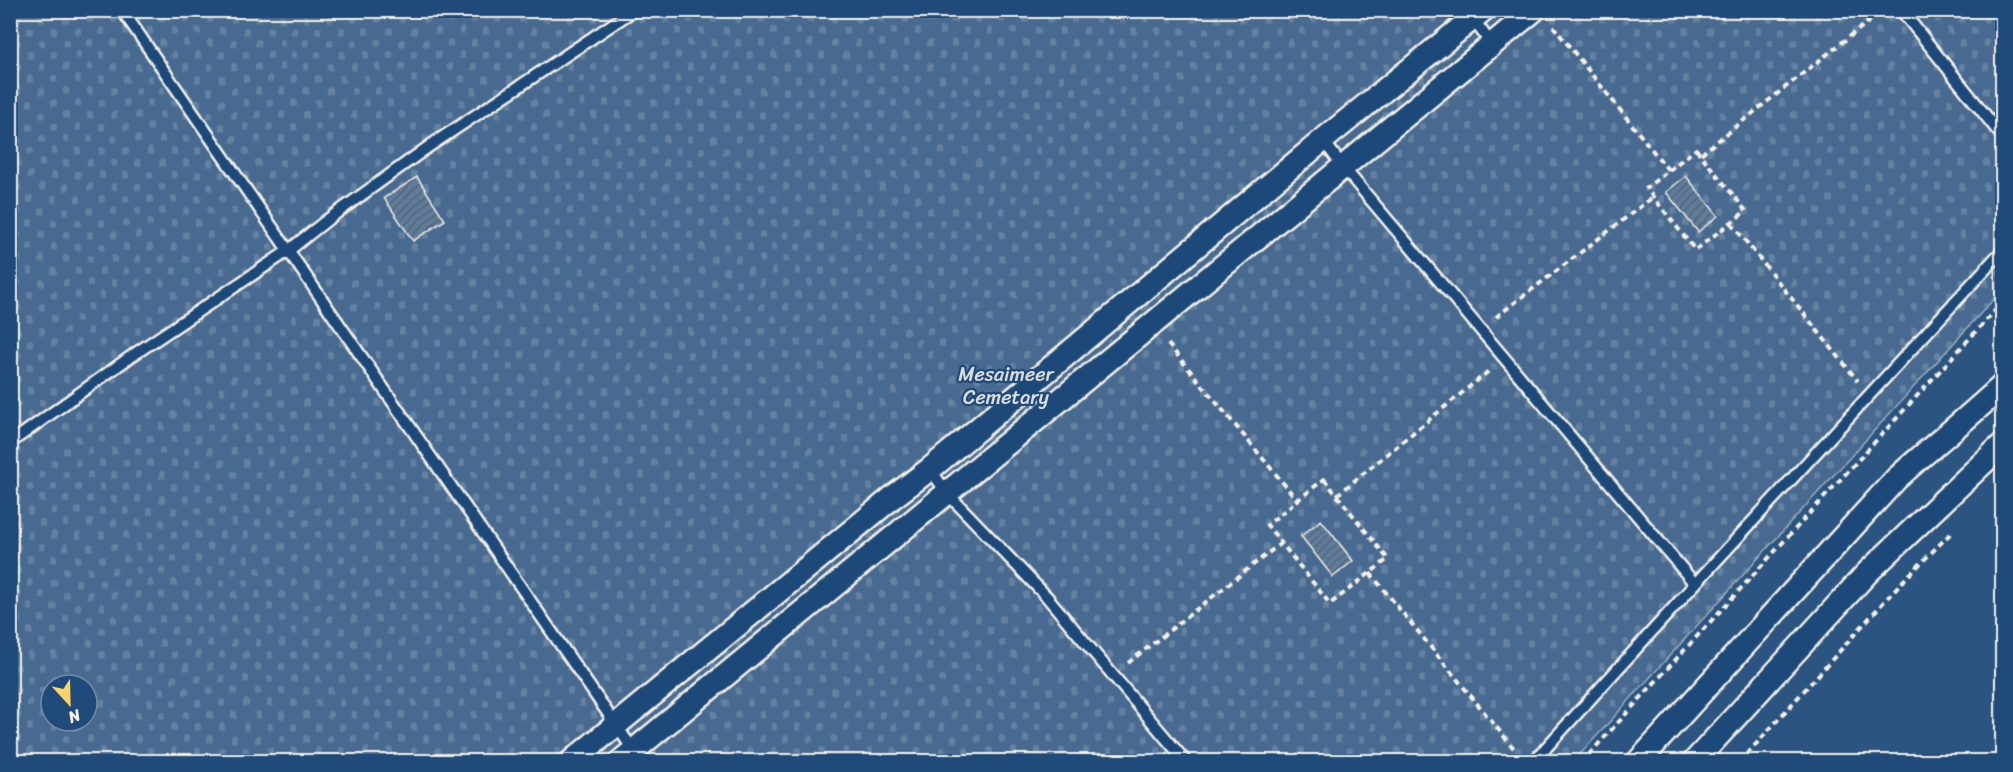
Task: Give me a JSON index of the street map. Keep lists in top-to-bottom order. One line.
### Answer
{"parks":["Mesaimeer Cemetary"],"north":"bottom"}
